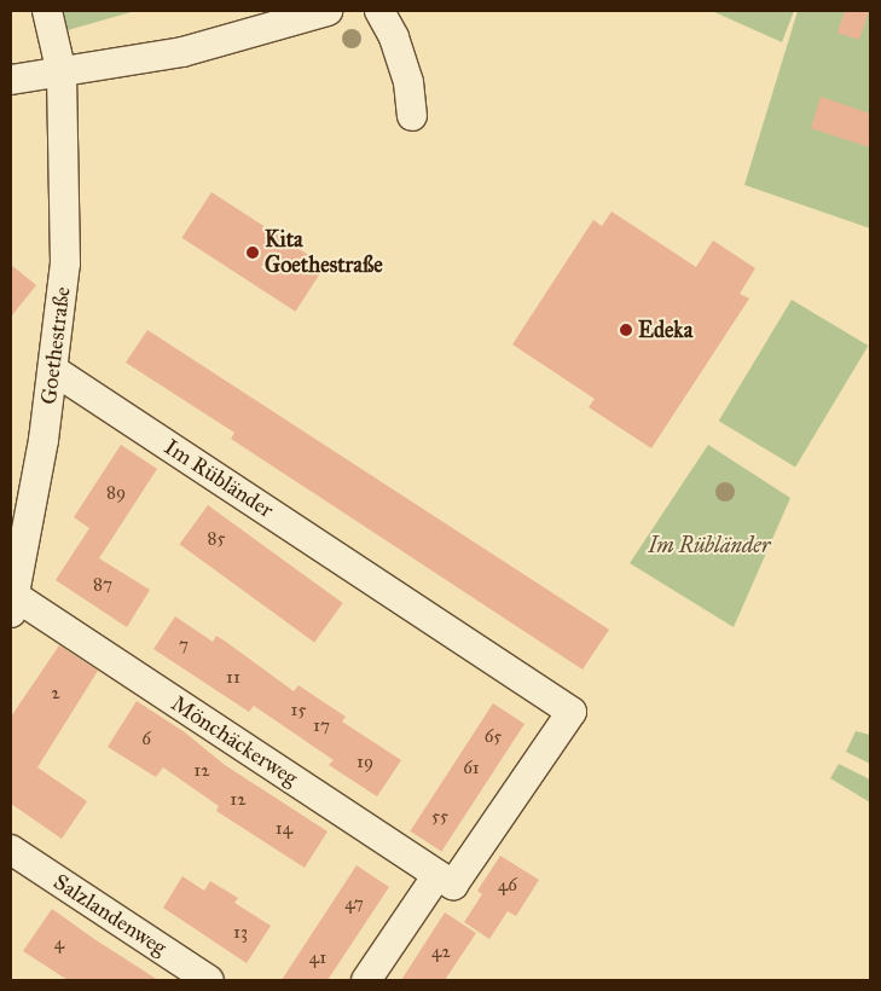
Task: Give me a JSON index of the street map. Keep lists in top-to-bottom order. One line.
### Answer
{"streets":{"street":["Goethestraße","Im Rübländer","Mönchäckerweg","Salzlandenweg"]},"crossings":[["Goethestraße","Im Rübländer"],["Goethestraße","Mönchäckerweg"],["Im Rübländer","Mönchäckerweg"]],"parks":["Im Rübländer"],"places":["Kita Goethestraße","Edeka"],"house_numbers":["89","85","87","7","11","2","15","17","65","6","19","61","12","12","55","14","46","47","13","4","42","41"]}
